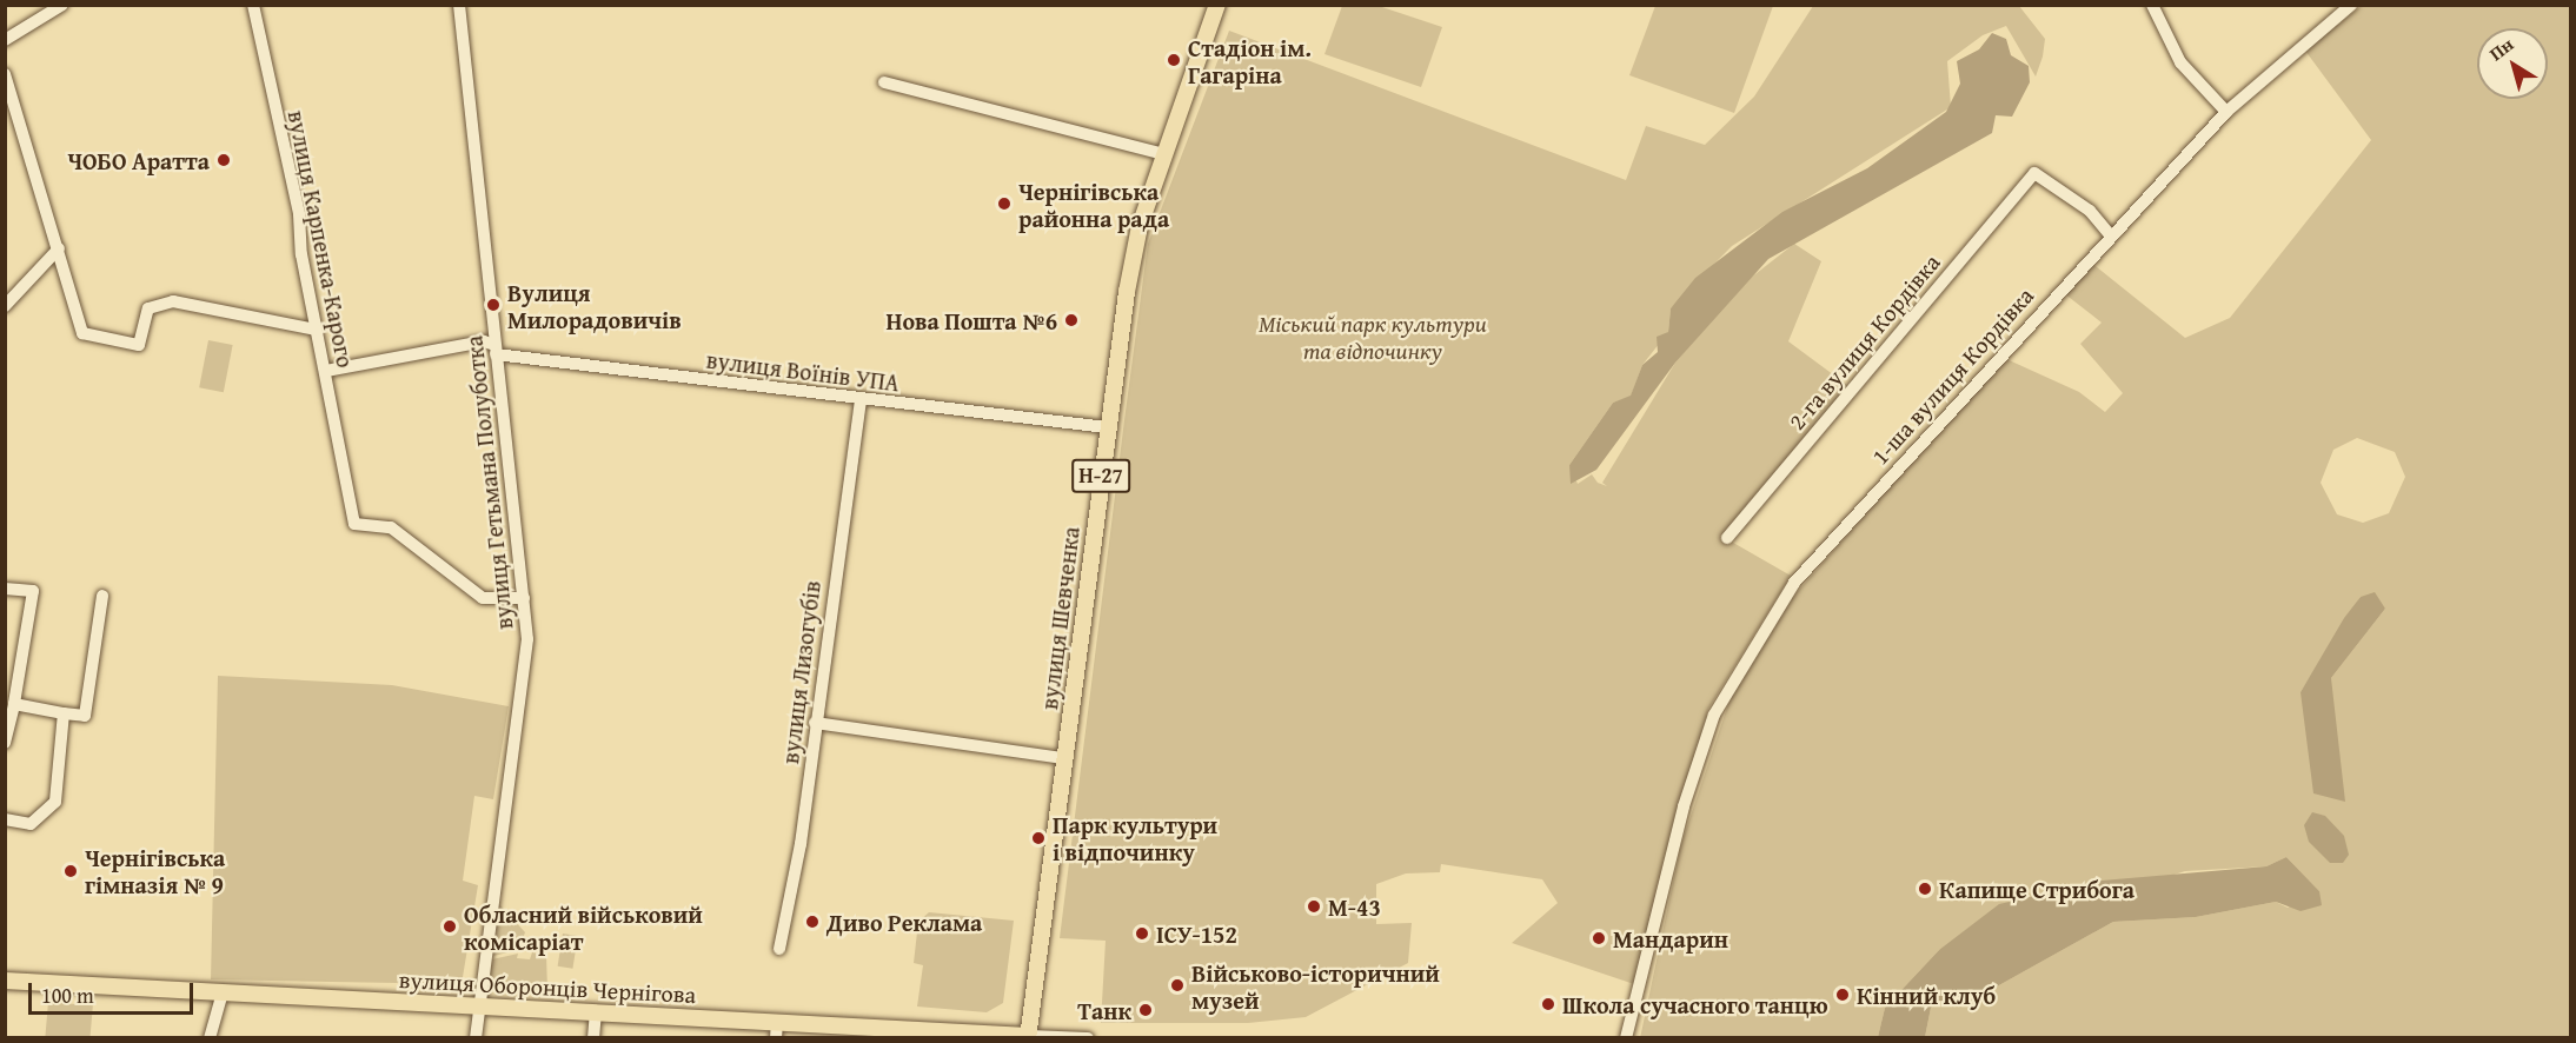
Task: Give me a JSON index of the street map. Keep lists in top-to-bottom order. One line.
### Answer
{"streets":{"main road":["Н-27","вулиця Шевченка","вулиця Оборонців Чернігова"],"street":["вулиця Карпенка-Карого","2-га вулиця Кордівка","вулиця Воїнів УПА","1-ша вулиця Кордівка","вулиця Гетьмана Полуботка","вулиця Лизогубів"]},"crossings":[["вулиця Карпенка-Карого","вулиця Воїнів УПА"],["вулиця Карпенка-Карого","вулиця Гетьмана Полуботка"],["2-га вулиця Кордівка","1-ша вулиця Кордівка"],["вулиця Воїнів УПА","вулиця Гетьмана Полуботка"],["вулиця Воїнів УПА","вулиця Шевченка"],["вулиця Воїнів УПА","вулиця Лизогубів"],["вулиця Гетьмана Полуботка","вулиця Оборонців Чернігова"],["вулиця Шевченка","вулиця Оборонців Чернігова"]],"parks":["Міський парк культури та відпочинку"],"places":["Стадіон ім. Гагаріна","ЧОБО Аратта","Чернігівська районна рада","Вулиця Милорадовичів","Нова Пошта №6","Парк культури і відпочинку","Чернігівська гімназія № 9","Капище Стрибога","М-43","Диво Реклама","Обласний військовий комісаріат","ІСУ-152","Мандарин","Військово-історичний музей","Кінний клуб","Школа сучасного танцю","Танк"],"scale_bar":"100 m","north":"top left"}
